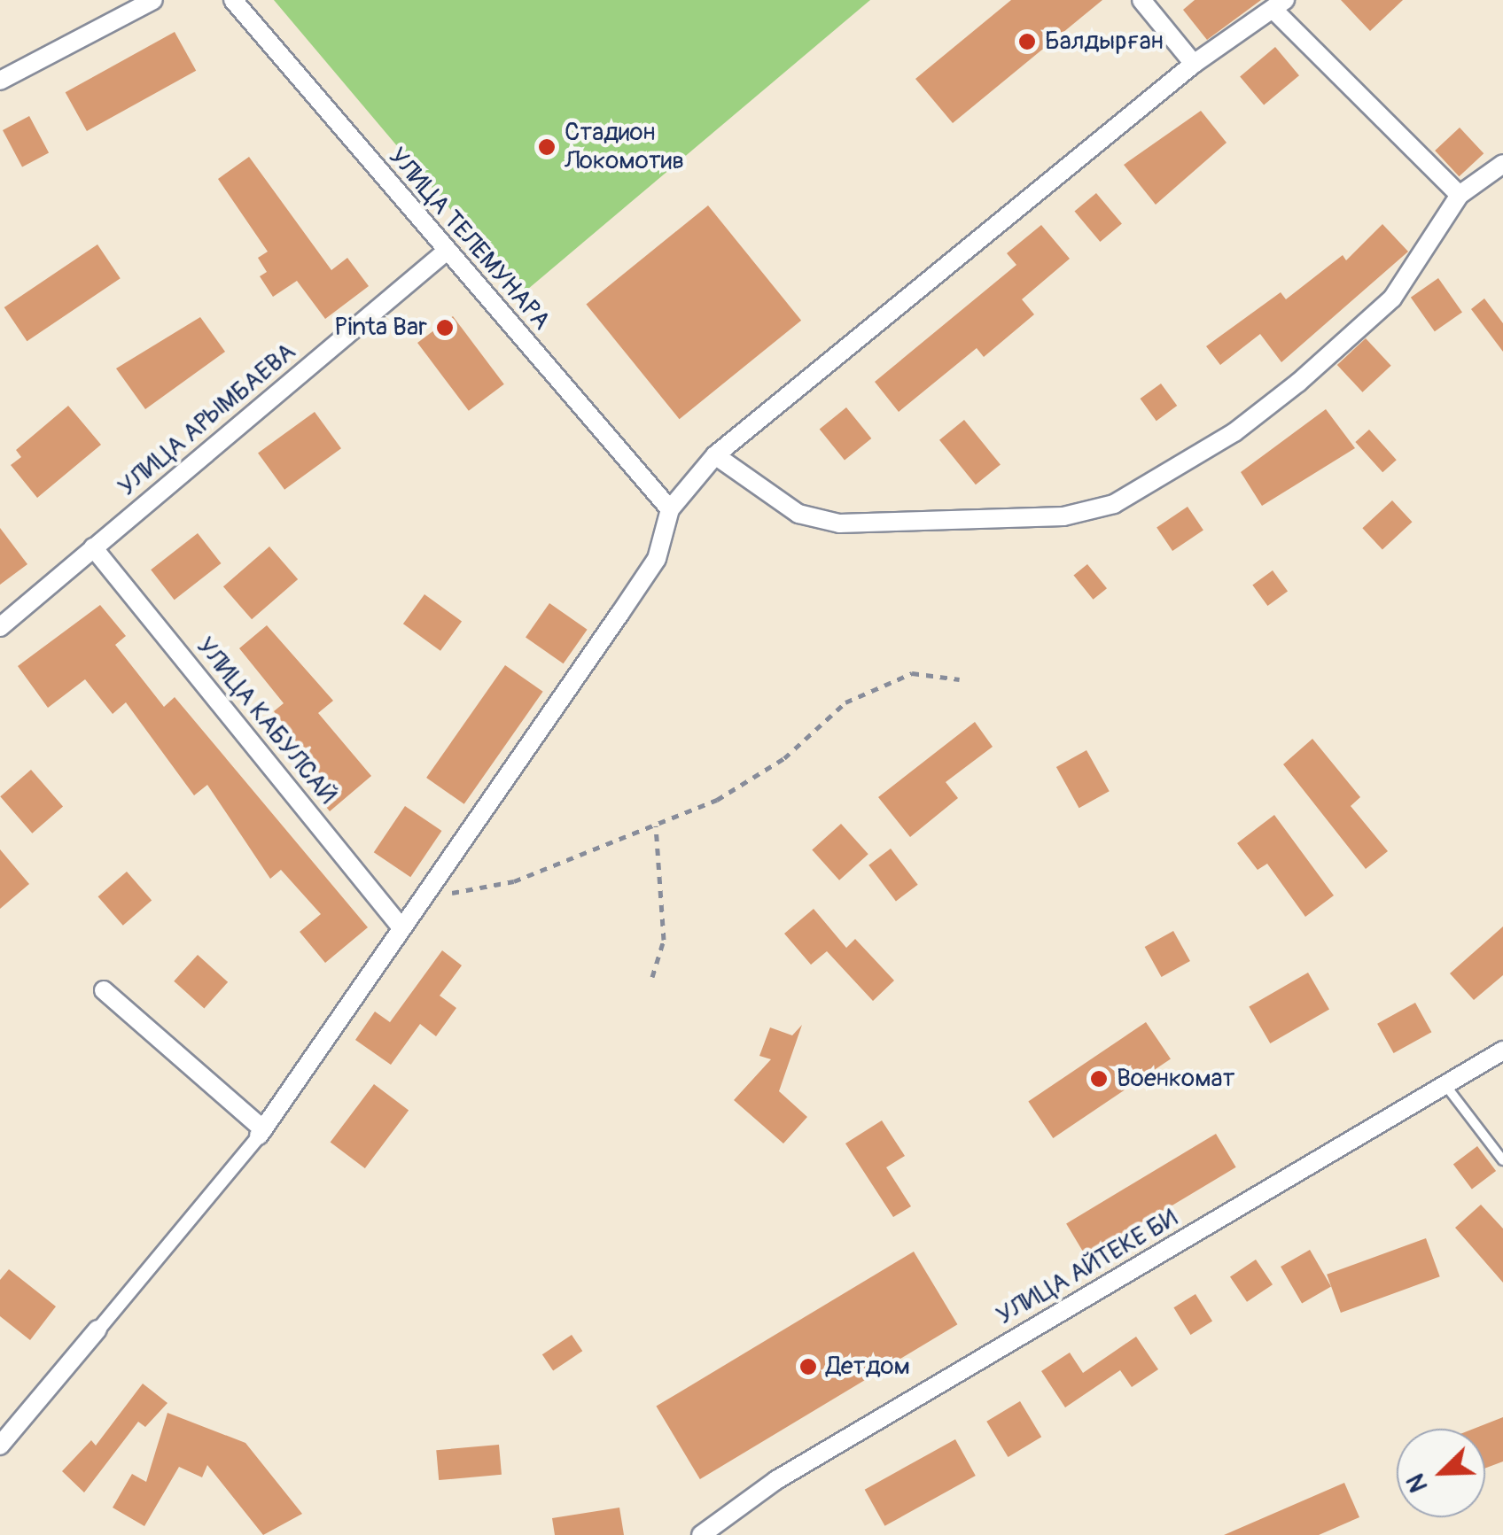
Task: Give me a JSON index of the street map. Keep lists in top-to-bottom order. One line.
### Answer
{"streets":{"street":["УЛИЦА ТЕЛЕМУНАРА","УЛИЦА АРЫМБАЕВА","УЛИЦА КАБУЛСАЙ","УЛИЦА АЙТЕКЕ БИ"]},"crossings":[["УЛИЦА ТЕЛЕМУНАРА","УЛИЦА АРЫМБАЕВА"],["УЛИЦА АРЫМБАЕВА","УЛИЦА КАБУЛСАЙ"]],"places":["Балдырған","Стадион Локомотив","Pinta Bar","Военкомат","Детдом"],"north":"bottom left"}
